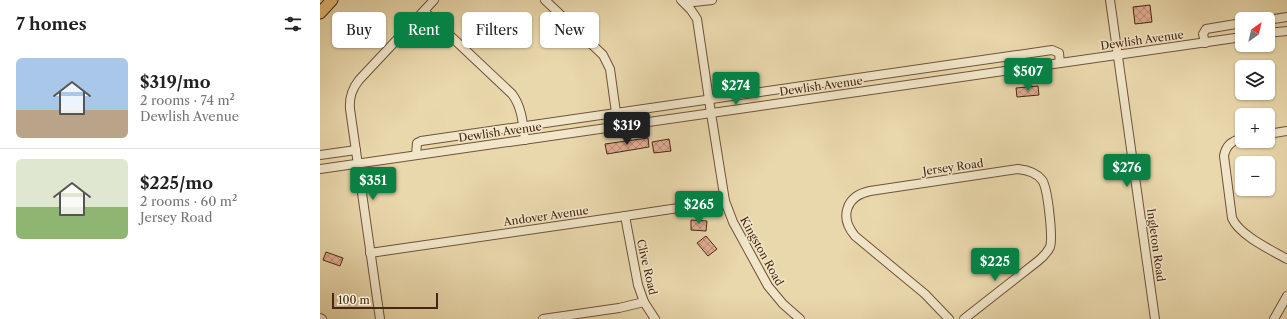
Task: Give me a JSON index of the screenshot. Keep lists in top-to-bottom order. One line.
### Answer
{"streets":{"street":["Dewlish Avenue","Jersey Road","Andover Avenue","Ingleton Road","Kingston Road","Clive Road"]},"crossings":[["Dewlish Avenue","Ingleton Road"],["Dewlish Avenue","Kingston Road"],["Andover Avenue","Kingston Road"],["Andover Avenue","Clive Road"]],"scale_bar":"100 m","north":"top right","page":{"heading":"7 homes","map_buttons":["+","−"],"chip":["Buy","Rent","Filters","New"],"list":[{"name":"$319/mo","note":"2 rooms · 74 m² · Dewlish Avenue"},{"name":"$225/mo","note":"2 rooms · 60 m² · Jersey Road"}],"price":["$507","$274","$319","$276","$351","$265","$225"],"scale":"100 m"}}
